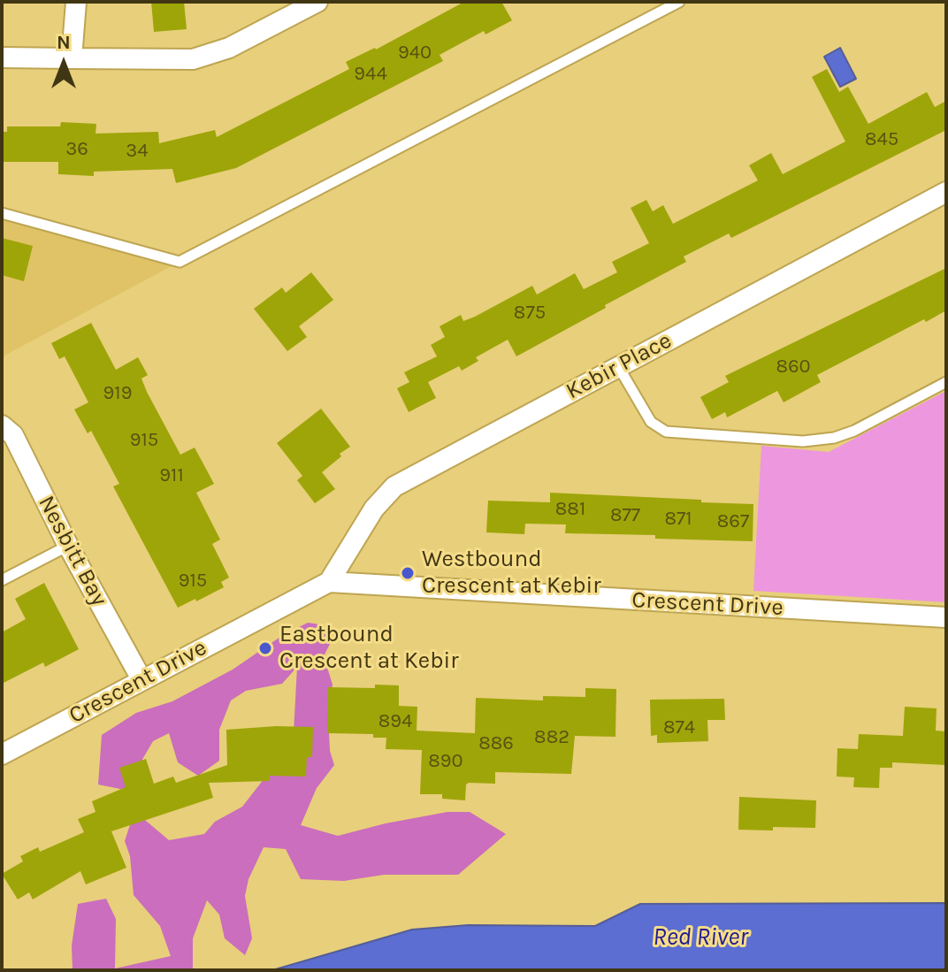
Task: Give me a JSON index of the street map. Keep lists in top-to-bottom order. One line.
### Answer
{"streets":{"street":["Kebir Place","Nesbitt Bay","Crescent Drive"]},"crossings":[["Kebir Place","Crescent Drive"],["Nesbitt Bay","Crescent Drive"]],"water":["Red River"],"places":["Westbound Crescent at Kebir","Eastbound Crescent at Kebir"],"house_numbers":["940","944","845","36","34","875","860","919","915","911","881","877","871","867","915","894","874","882","886","890"],"north":"top"}
